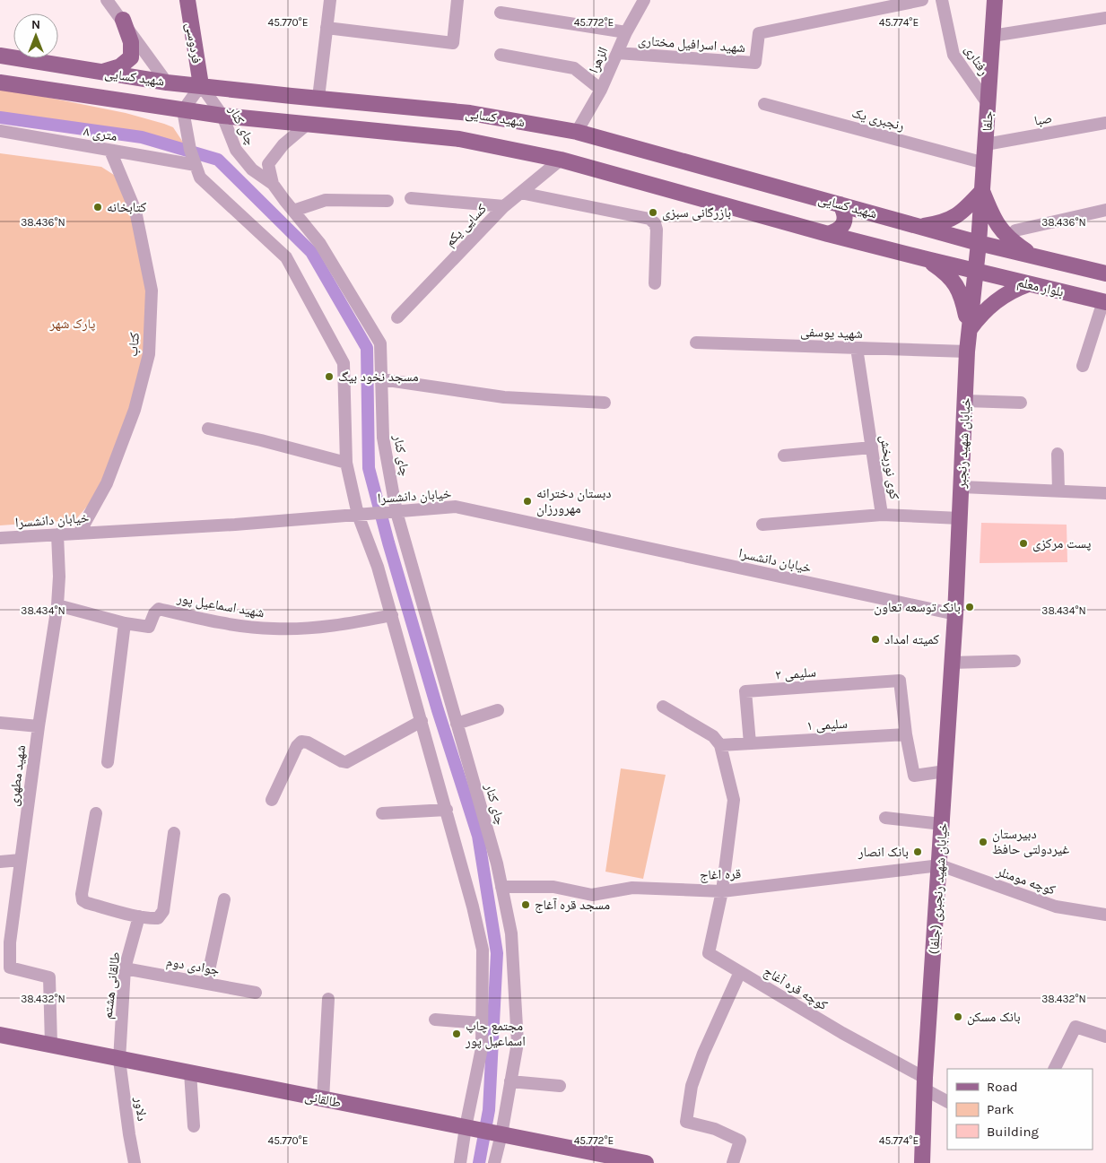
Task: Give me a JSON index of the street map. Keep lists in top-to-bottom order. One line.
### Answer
{"streets":{"main road":["فردوسی","شهید کسایی","جلفا","بلوار معلم","خیابان شهید رنجبر","خیابان شهید رنجبری (جلفا)","طالقانی"],"street":["شهید اسرافیل مختاری","الزهرا","رفتاری","رنجبری یک","صبا","چای کنار","۸ متری","کسایی یکم","شهید یوسفی","کتاب","کوی نوربخش","خیابان دانشسرا","شهید اسماعیل پور","سلیمی ۲","سلیمی ۱","شهید مطهری","قره اغاج","کوچه مومنلر","جوادی دوم","طالقانی هشتم","کوچه قره آغاج","دلاور"]},"crossings":[["فردوسی","شهید کسایی"],["فردوسی","چای کنار"],["شهید اسرافیل مختاری","الزهرا"],["الزهرا","شهید کسایی"],["رفتاری","جلفا"],["شهید کسایی","جلفا"],["شهید کسایی","چای کنار"],["شهید کسایی","کسایی یکم"],["شهید کسایی","بلوار معلم"],["شهید کسایی","خیابان شهید رنجبر"],["رنجبری یک","جلفا"],["صبا","جلفا"],["جلفا","بلوار معلم"],["جلفا","خیابان شهید رنجبر"],["چای کنار","خیابان دانشسرا"],["چای کنار","قره اغاج"],["چای کنار","طالقانی"],["۸ متری","کتاب"],["بلوار معلم","خیابان شهید رنجبر"],["شهید یوسفی","خیابان شهید رنجبر"],["شهید یوسفی","کوی نوربخش"],["کتاب","خیابان دانشسرا"],["خیابان شهید رنجبر","کوی نوربخش"],["خیابان شهید رنجبر","خیابان دانشسرا"],["خیابان شهید رنجبر","خیابان شهید رنجبری (جلفا)"],["خیابان دانشسرا","شهید مطهری"],["خیابان دانشسرا","خیابان شهید رنجبری (جلفا)"],["شهید اسماعیل پور","شهید مطهری"],["سلیمی ۲","سلیمی ۱"],["شهید مطهری","طالقانی"],["قره اغاج","کوچه مومنلر"],["قره اغاج","خیابان شهید رنجبری (جلفا)"],["قره اغاج","کوچه قره آغاج"],["کوچه مومنلر","خیابان شهید رنجبری (جلفا)"],["خیابان شهید رنجبری (جلفا)","کوچه قره آغاج"],["جوادی دوم","طالقانی هشتم"],["طالقانی هشتم","طالقانی"],["طالقانی هشتم","دلاور"],["طالقانی","دلاور"]],"parks":["پارک شهر"],"places":["کتابخانه","بازرگانی سبزی","مسجد نخود‌ بیگ","دبستان دخترانه مهرورزان","پست مرکزی","بانک توسعه تعاون","کمیته امداد","دبیرستان غیردولتی حافظ","بانک انصار","مسجد قره آغاج","بانک مسکن","مجتمع چاپ اسماعیل پور"],"legend":["Road","Park","Building"],"north":"top","coordinates":["45.770°E","45.772°E","45.774°E","38.436°N","38.434°N","38.432°N"]}
